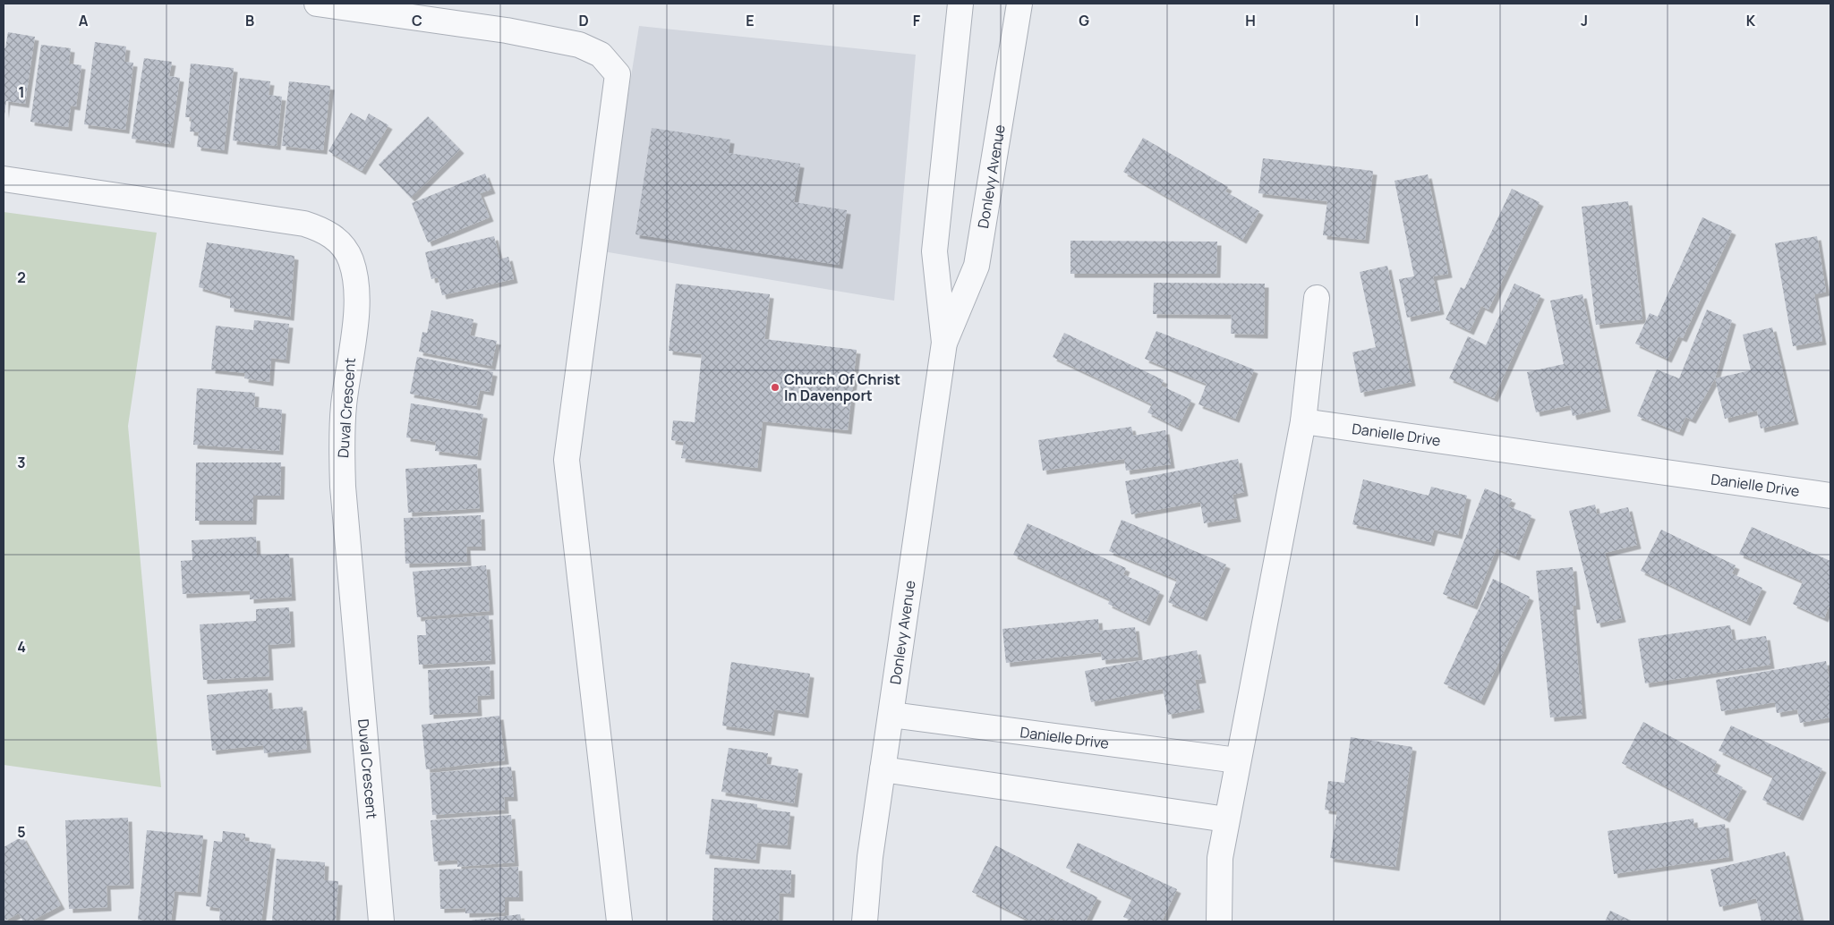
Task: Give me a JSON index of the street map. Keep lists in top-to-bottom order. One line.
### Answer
{"streets":{"street":["Donlevy Avenue","Duval Crescent","Danielle Drive"]},"crossings":[["Donlevy Avenue","Danielle Drive"]],"places":["Church Of Christ In Davenport"],"grid":{"columns":["A","B","C","D","E","F","G","H","I","J","K"],"rows":["1","2","3","4","5"]}}
